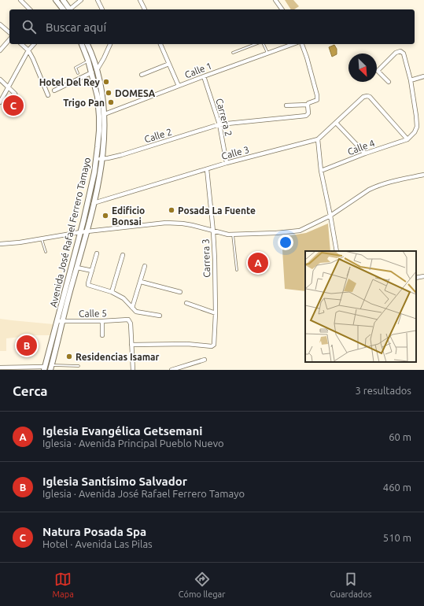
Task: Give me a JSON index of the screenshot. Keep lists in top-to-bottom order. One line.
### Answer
{"streets":{"street":["Calle 1","Carrera 2","Calle 2","Calle 4","Calle 3","Avenida José Rafael Ferrero Tamayo","Carrera 3","Calle 5"]},"crossings":[["Calle 1","Carrera 2"],["Calle 1","Avenida José Rafael Ferrero Tamayo"],["Carrera 2","Calle 2"],["Carrera 2","Calle 3"],["Calle 2","Avenida José Rafael Ferrero Tamayo"],["Calle 4","Calle 3"],["Calle 3","Avenida José Rafael Ferrero Tamayo"],["Calle 3","Carrera 3"],["Avenida José Rafael Ferrero Tamayo","Calle 5"],["Carrera 3","Calle 5"]],"places":["Hotel Del Rey","DOMESA","Trigo Pan","Posada La Fuente","Edificio Bonsai","Residencias Isamar"],"north":"bottom right","page":{"search":"Buscar aquí","pins":["C","A","B"],"heading":["Cerca","3 resultados"],"list":[{"mark":"A","name":"Iglesia Evangélica Getsemani","note":"Iglesia · Avenida Principal Pueblo Nuevo","value":"60 m"},{"mark":"B","name":"Iglesia Santísimo Salvador","note":"Iglesia · Avenida José Rafael Ferrero Tamayo","value":"460 m"},{"mark":"C","name":"Natura Posada Spa","note":"Hotel · Avenida Las Pilas","value":"510 m"}],"nav":["Mapa","Cómo llegar","Guardados"]}}
